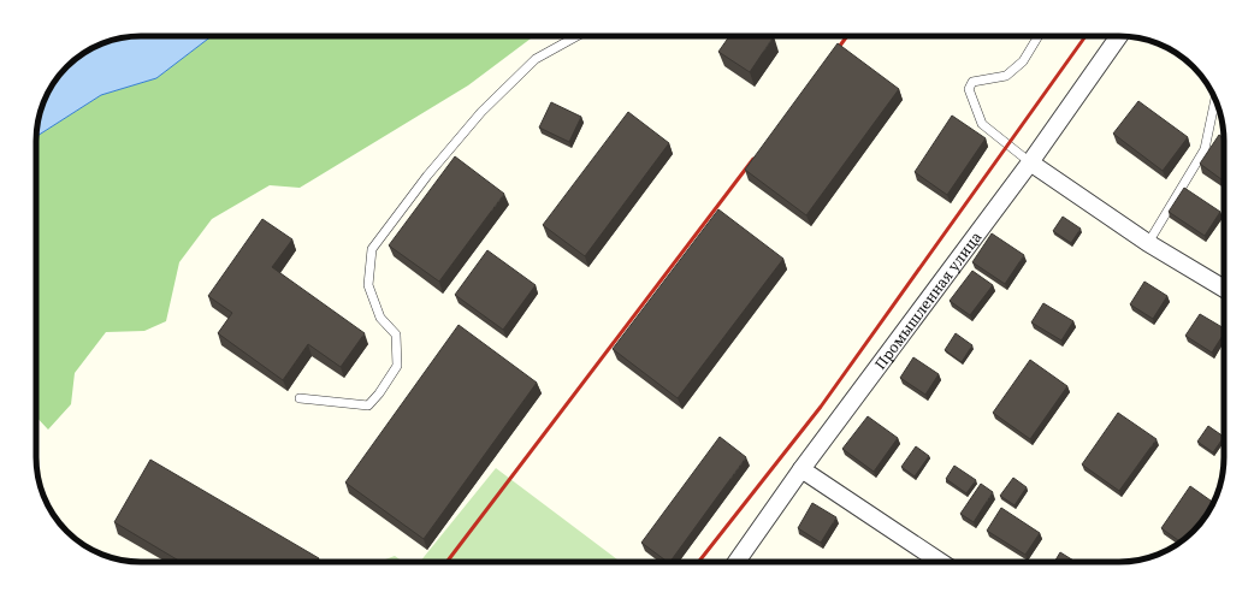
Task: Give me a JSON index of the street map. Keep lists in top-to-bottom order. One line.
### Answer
{"streets":{"street":["Промышленная улица"]}}
